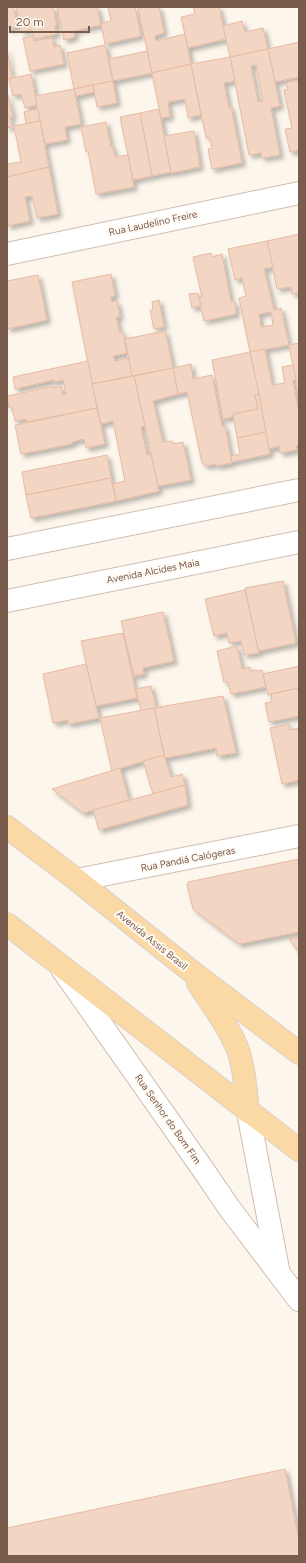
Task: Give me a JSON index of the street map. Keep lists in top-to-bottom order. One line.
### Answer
{"streets":{"main road":["Avenida Assis Brasil"],"street":["Rua Laudelino Freire","Avenida Alcides Maia","Rua Pandiá Calógeras","Rua Senhor do Bom Fim"]},"crossings":[["Rua Pandiá Calógeras","Avenida Assis Brasil"]],"scale_bar":"20 m"}
